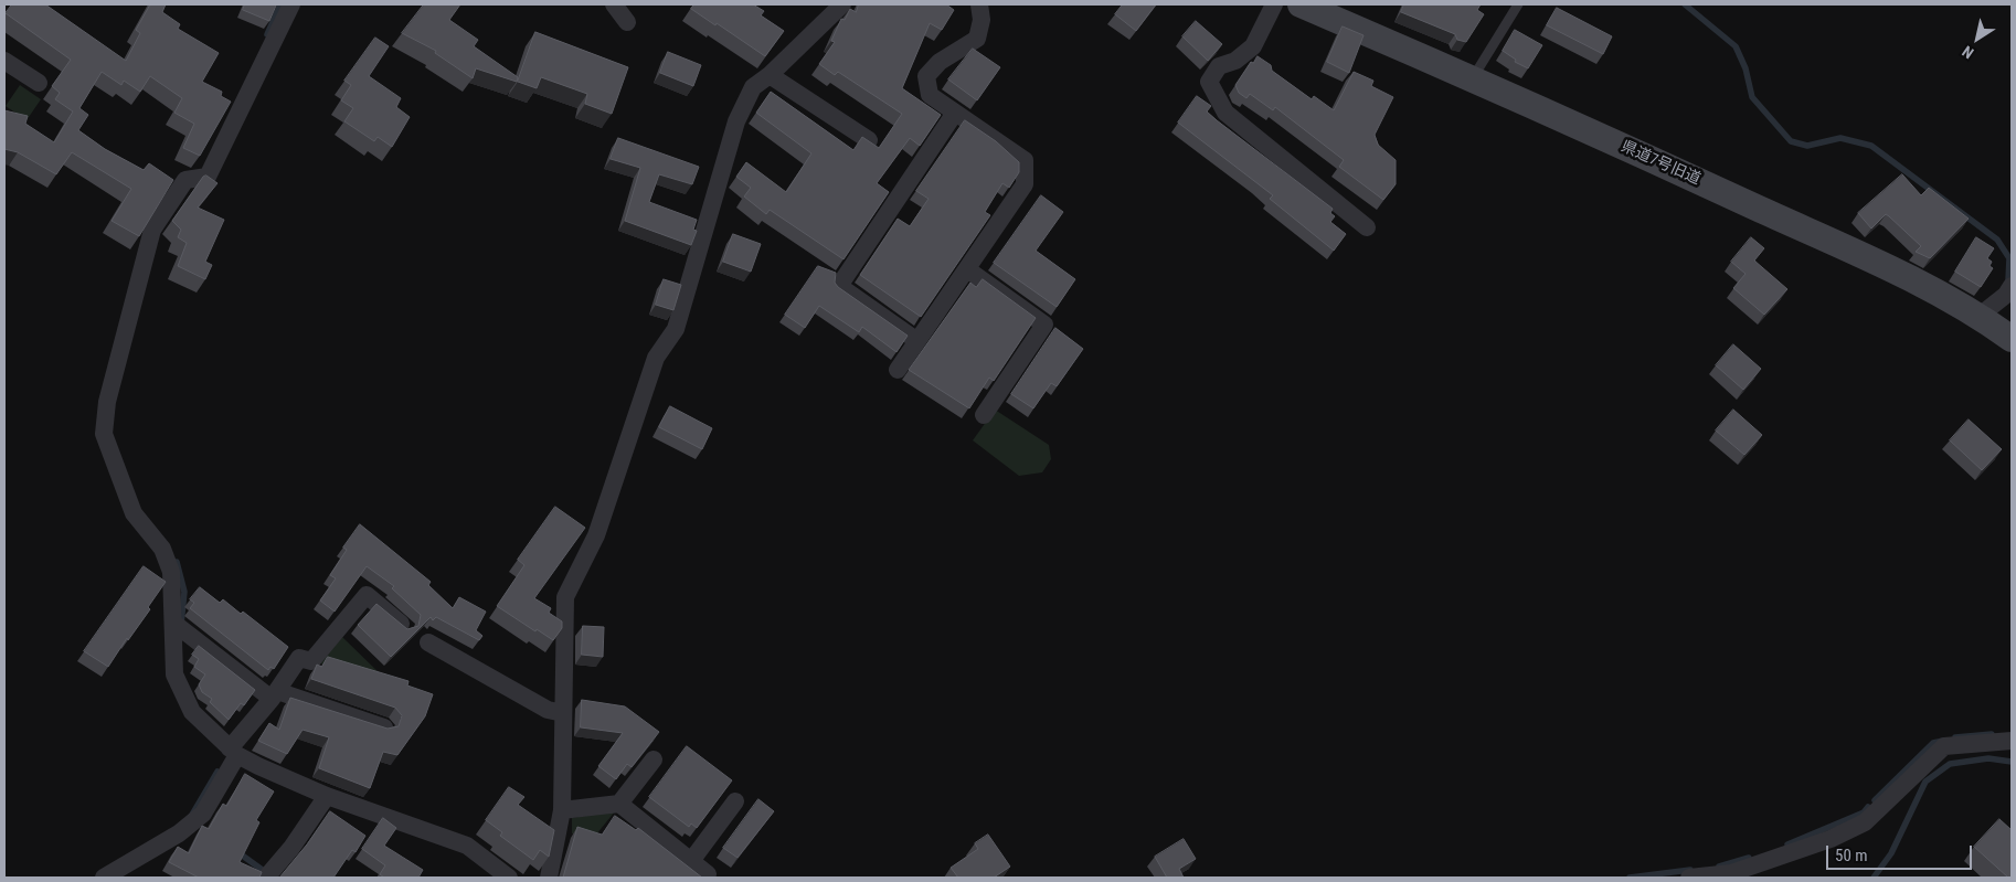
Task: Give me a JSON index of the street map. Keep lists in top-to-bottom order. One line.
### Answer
{"streets":{"street":["県道7号旧道"]},"scale_bar":"50 m","north":"bottom left"}
